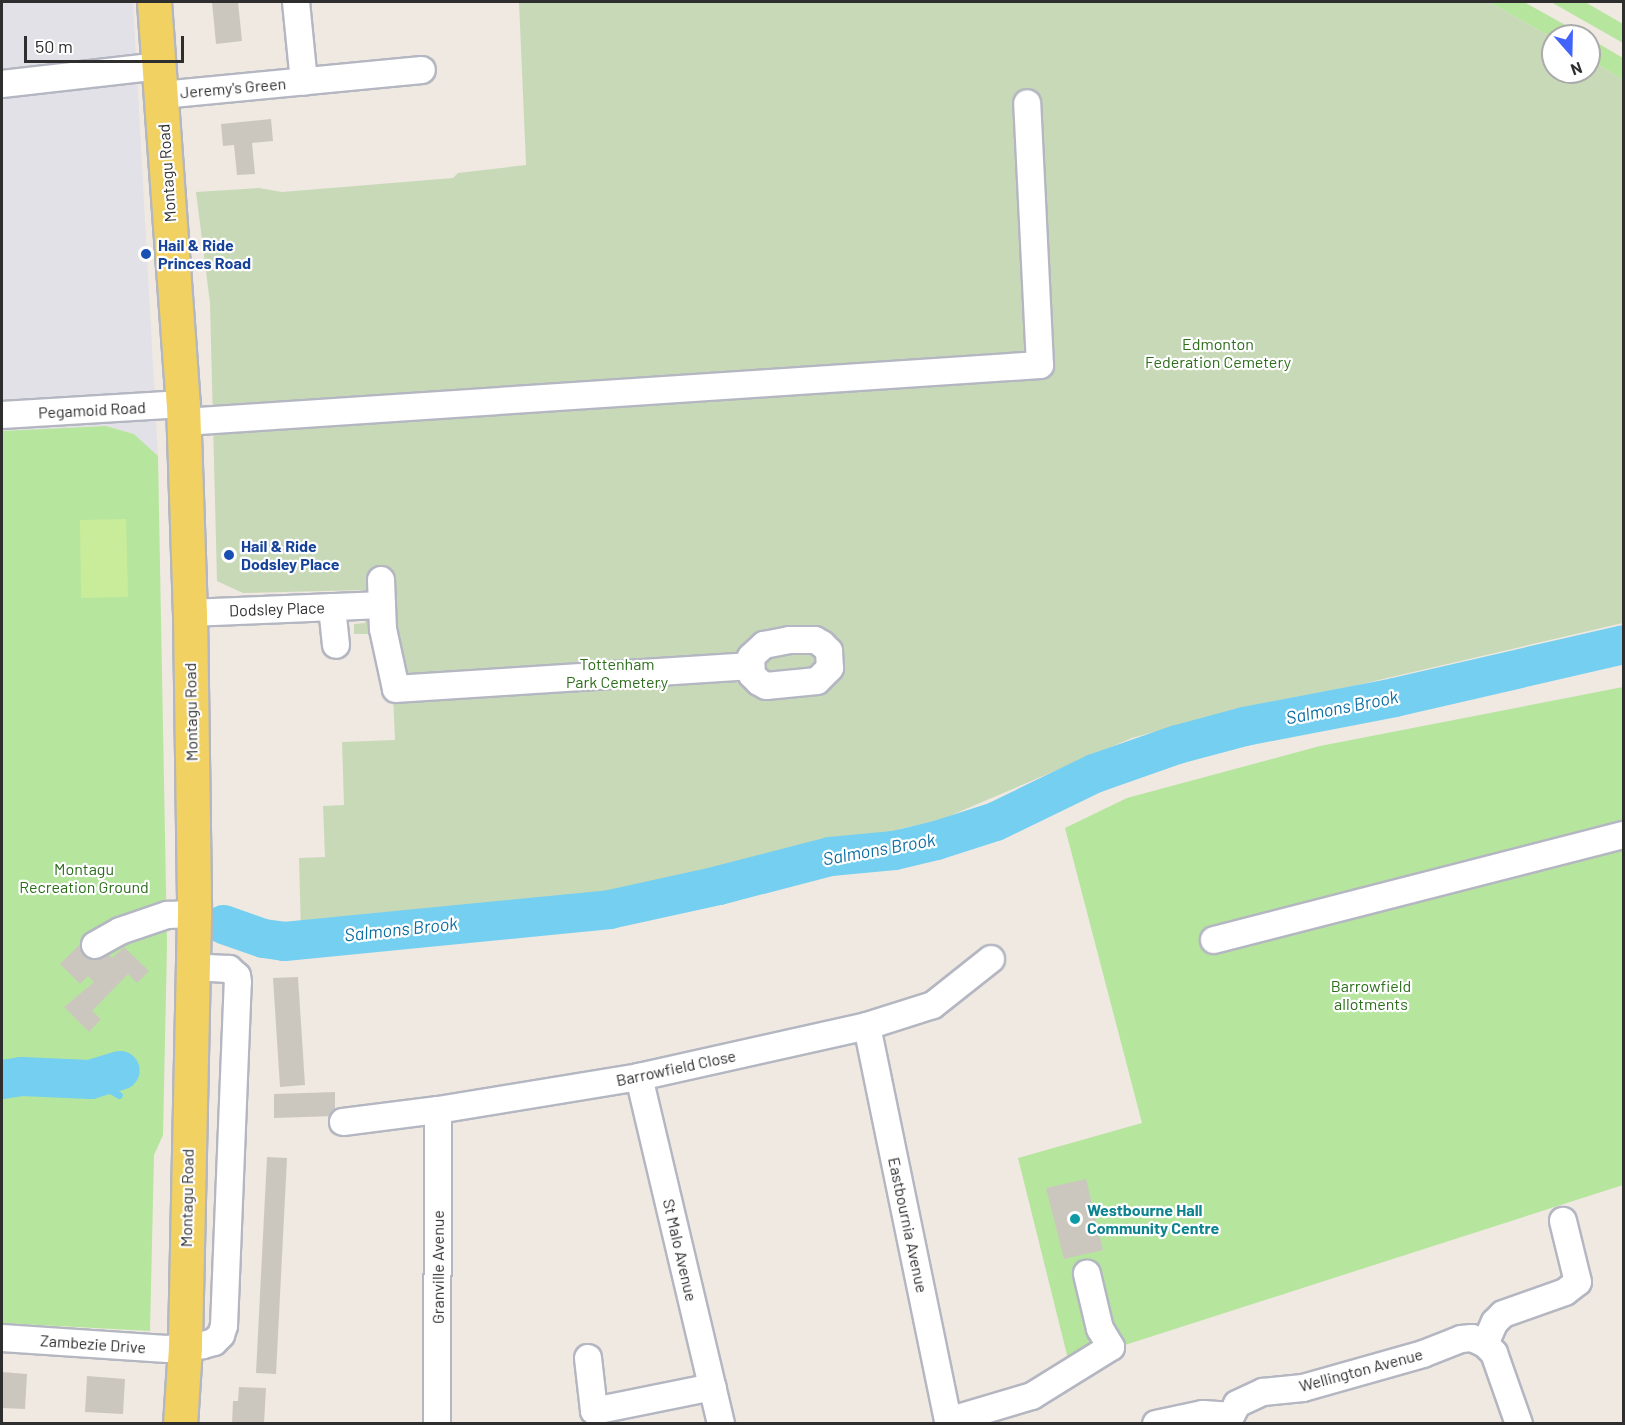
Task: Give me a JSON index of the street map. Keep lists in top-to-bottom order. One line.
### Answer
{"streets":{"main road":["Montagu Road"],"street":["Jeremy's Green","Pegamoid Road","Dodsley Place","Barrowfield Close","Eastbournia Avenue","St Malo Avenue","Granville Avenue","Zambezie Drive","Wellington Avenue"]},"crossings":[["Jeremy's Green","Montagu Road"],["Montagu Road","Pegamoid Road"],["Montagu Road","Dodsley Place"],["Montagu Road","Zambezie Drive"],["Barrowfield Close","Eastbournia Avenue"],["Barrowfield Close","St Malo Avenue"],["Barrowfield Close","Granville Avenue"]],"water":["Salmons Brook"],"parks":["Edmonton Federation Cemetery","Tottenham Park Cemetery","Montagu Recreation Ground","Barrowfield allotments"],"places":["Hail & Ride Princes Road","Hail & Ride Dodsley Place","Westbourne Hall Community Centre"],"scale_bar":"50 m","north":"bottom"}
